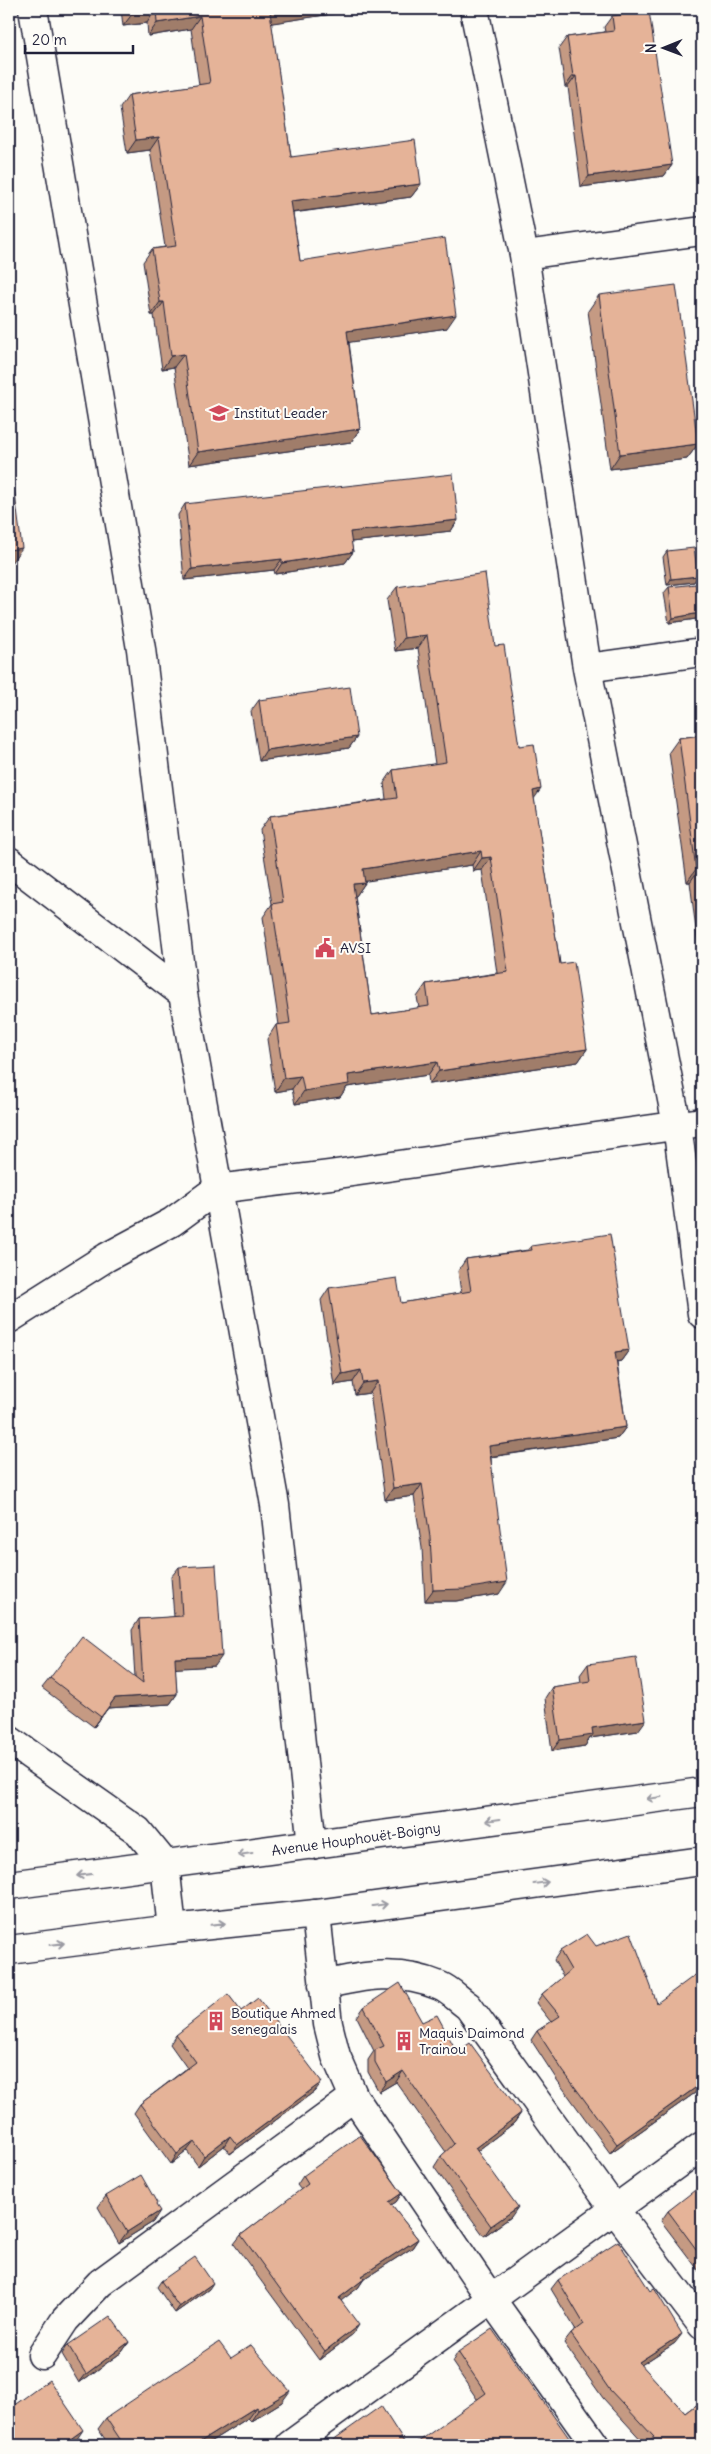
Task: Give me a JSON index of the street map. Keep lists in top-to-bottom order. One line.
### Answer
{"streets":{"main road":["Avenue Houphouët-Boigny"]},"places":{"school or university":["Institut Leader"],"public building":["AVSI"],"building":["Boutique Ahmed senegalais","Maquis Daimond Trainou"]},"scale_bar":"20 m","north":"left"}
